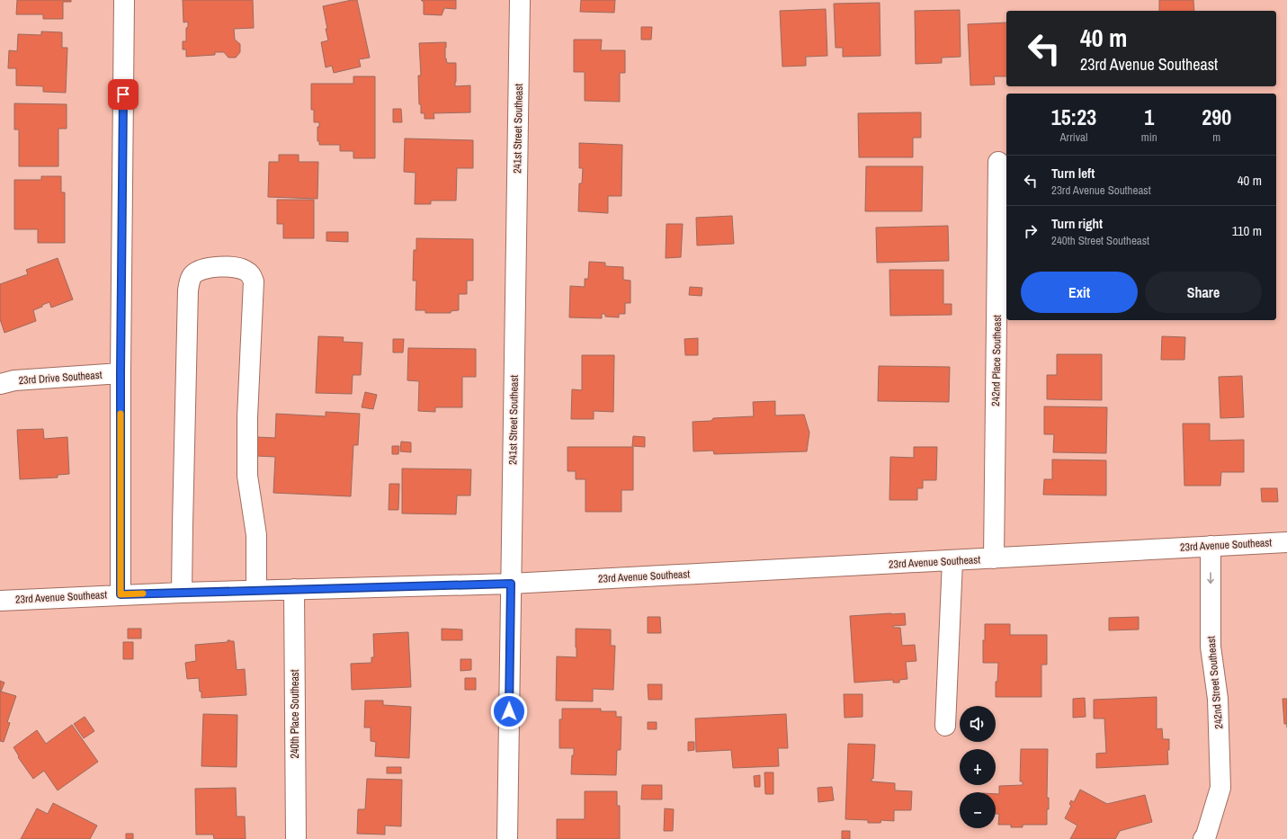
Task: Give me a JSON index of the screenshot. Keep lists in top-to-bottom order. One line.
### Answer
{"streets":{"street":["241st Street Southeast","242nd Place Southeast","23rd Drive Southeast","23rd Avenue Southeast","242nd Street Southeast","240th Place Southeast"]},"crossings":[["241st Street Southeast","23rd Avenue Southeast"],["242nd Place Southeast","23rd Avenue Southeast"],["23rd Avenue Southeast","242nd Street Southeast"],["23rd Avenue Southeast","240th Place Southeast"]],"one_way":["242nd Street Southeast"],"page":{"turn":["40 m","23rd Avenue Southeast"],"eta":["15:23","Arrival","1","min","290","m"],"list":[{"name":"Turn left","note":"23rd Avenue Southeast","value":"40 m"},{"name":"Turn right","note":"240th Street Southeast","value":"110 m"}],"buttons":["Exit","Share"],"map_buttons":["+","−"]}}
